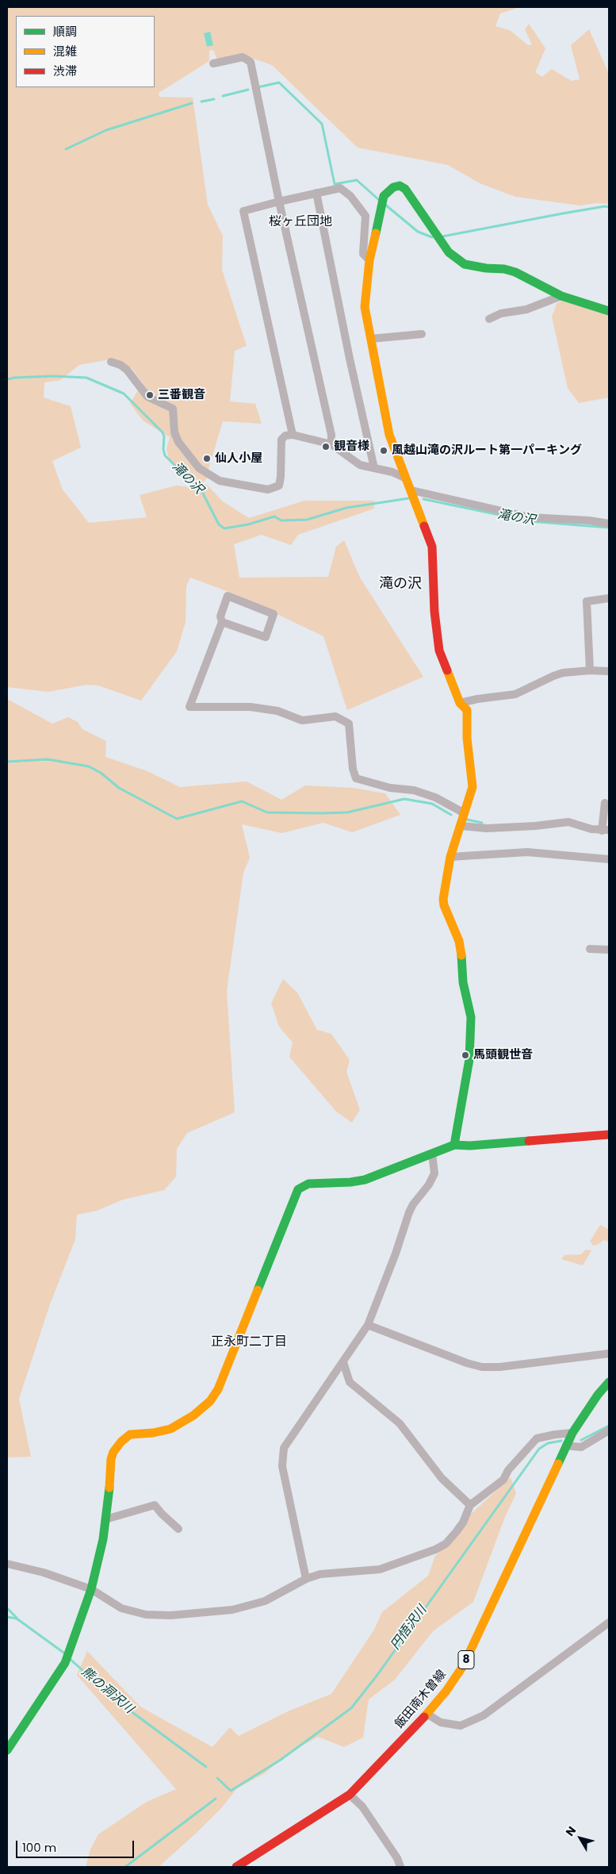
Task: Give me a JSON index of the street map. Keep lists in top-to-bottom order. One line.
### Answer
{"streets":{"street":["8","飯田南木曽線"]},"districts":["桜ヶ丘団地","滝の沢","正永町二丁目"],"water":["滝の沢","円悟沢川","熊の洞沢川"],"places":["三番観音","観音様","風越山滝の沢ルート第一パーキング","仙人小屋","馬頭観世音"],"legend":["順調","混雑","渋滞"],"scale_bar":"100 m","north":"top left"}
